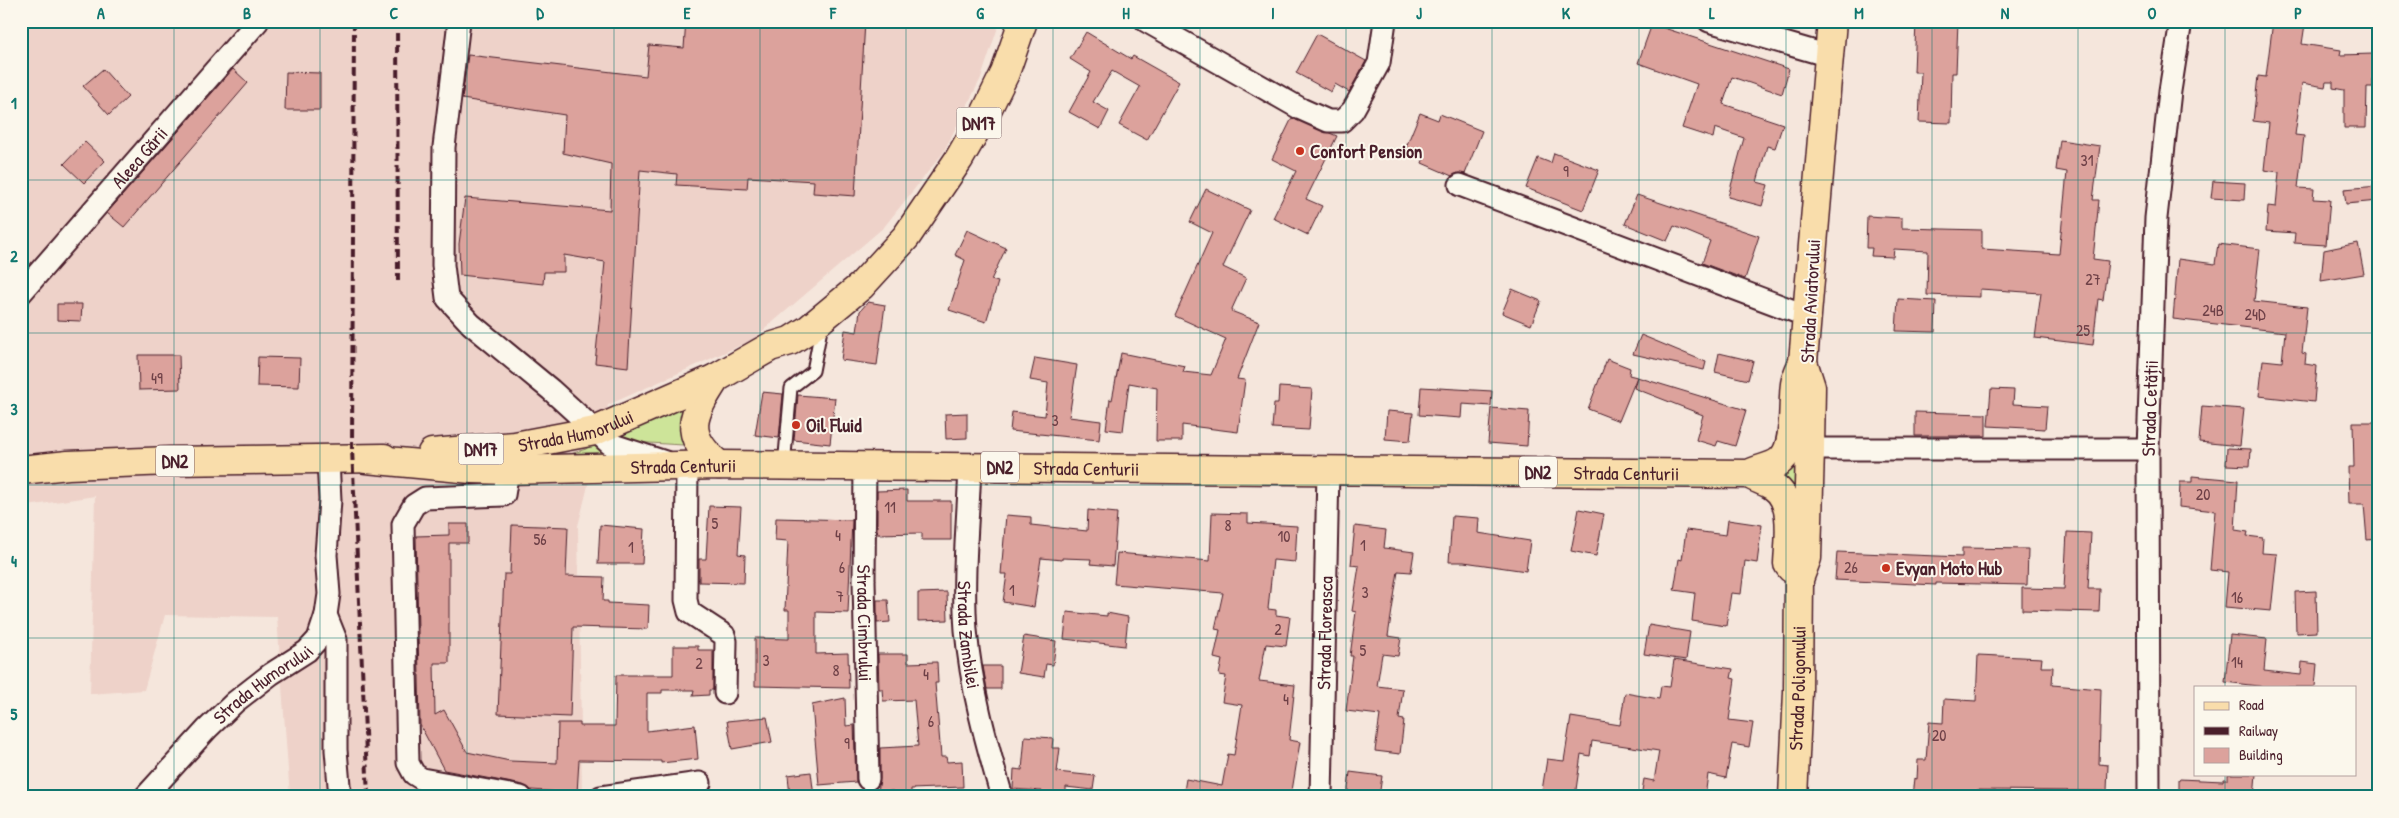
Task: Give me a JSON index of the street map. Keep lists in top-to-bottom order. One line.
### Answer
{"streets":{"main road":["DN17","Strada Aviatorului","Strada Humorului","DN2","Strada Centurii","Strada Poligonului"],"street":["Aleea Gării","Strada Cetății","Strada Cimbrului","Strada Zambilei","Strada Floreasca"]},"crossings":[["DN17","Strada Humorului"],["DN17","Strada Centurii"],["Strada Aviatorului","Strada Centurii"],["Strada Aviatorului","Strada Poligonului"],["Strada Humorului","DN2"],["Strada Humorului","Strada Centurii"],["DN2","Strada Centurii"],["Strada Centurii","Strada Cimbrului"],["Strada Centurii","Strada Zambilei"],["Strada Centurii","Strada Floreasca"],["Strada Centurii","Strada Poligonului"]],"places":["Confort Pension","Oil Fluid","Evyan Moto Hub"],"house_numbers":["31","9","27","24B","24D","25","49","3","20","11","5","8","4","10","56","1","1","6","26","1","3","7","16","2","5","3","14","2","8","4","4","6","20","9"],"legend":["Road","Railway","Building"],"grid":{"columns":["A","B","C","D","E","F","G","H","I","J","K","L","M","N","O","P"],"rows":["1","2","3","4","5"]}}
